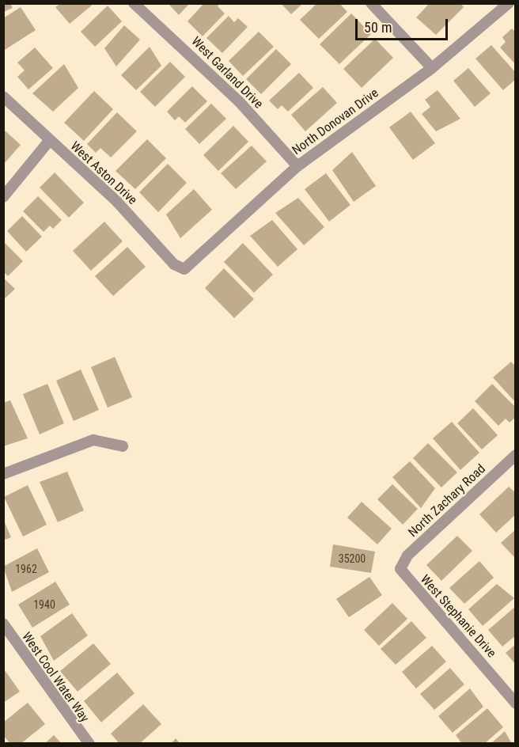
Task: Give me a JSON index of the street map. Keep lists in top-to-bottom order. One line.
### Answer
{"streets":{"street":["West Garland Drive","North Donovan Drive","West Aston Drive","North Zachary Road","West Stephanie Drive","West Cool Water Way"]},"crossings":[["West Garland Drive","North Donovan Drive"],["North Donovan Drive","West Aston Drive"],["North Zachary Road","West Stephanie Drive"]],"house_numbers":["35200","1962","1940"],"scale_bar":"50 m"}
